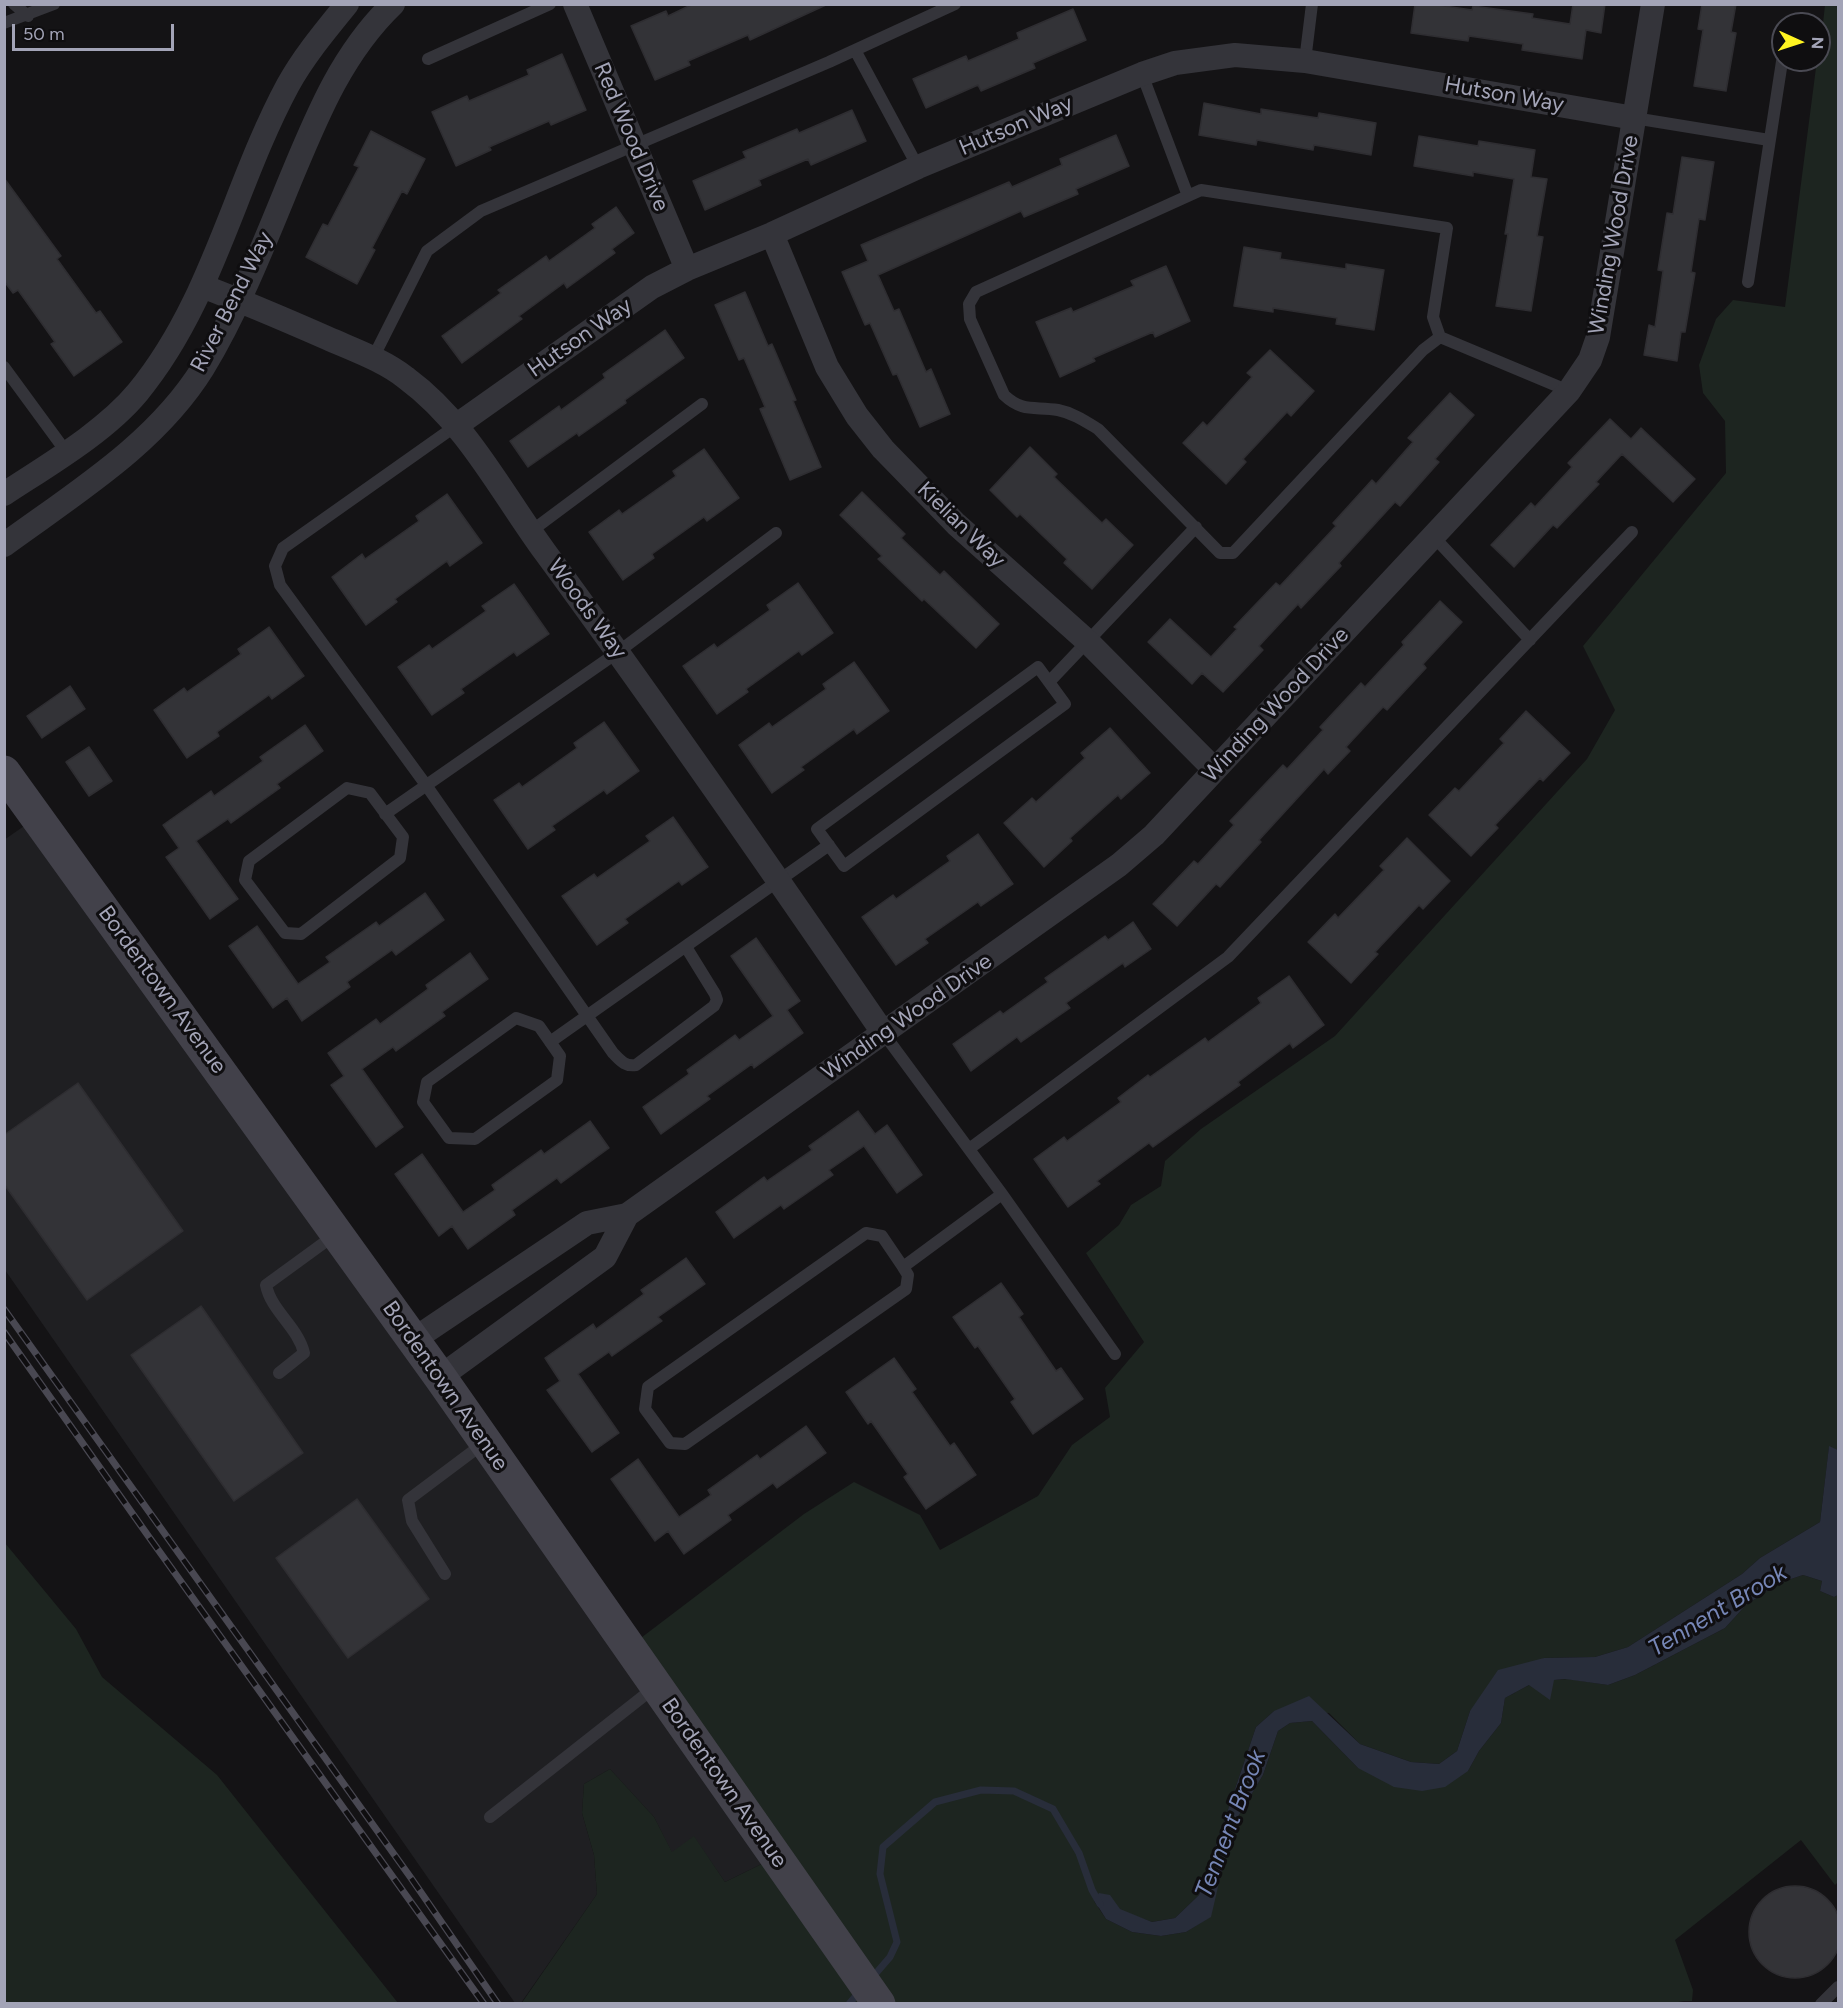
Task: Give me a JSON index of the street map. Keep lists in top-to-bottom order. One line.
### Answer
{"streets":{"main road":["Bordentown Avenue"],"street":["Hutson Way","Red Wood Drive","Winding Wood Drive","River Bend Way","Kielian Way","Woods Way"]},"crossings":[["Hutson Way","Red Wood Drive"],["Hutson Way","Winding Wood Drive"],["Hutson Way","Kielian Way"],["Hutson Way","Woods Way"],["Winding Wood Drive","Kielian Way"],["Winding Wood Drive","Woods Way"],["Winding Wood Drive","Bordentown Avenue"],["River Bend Way","Woods Way"]],"water":["Tennent Brook"],"scale_bar":"50 m","north":"right"}
